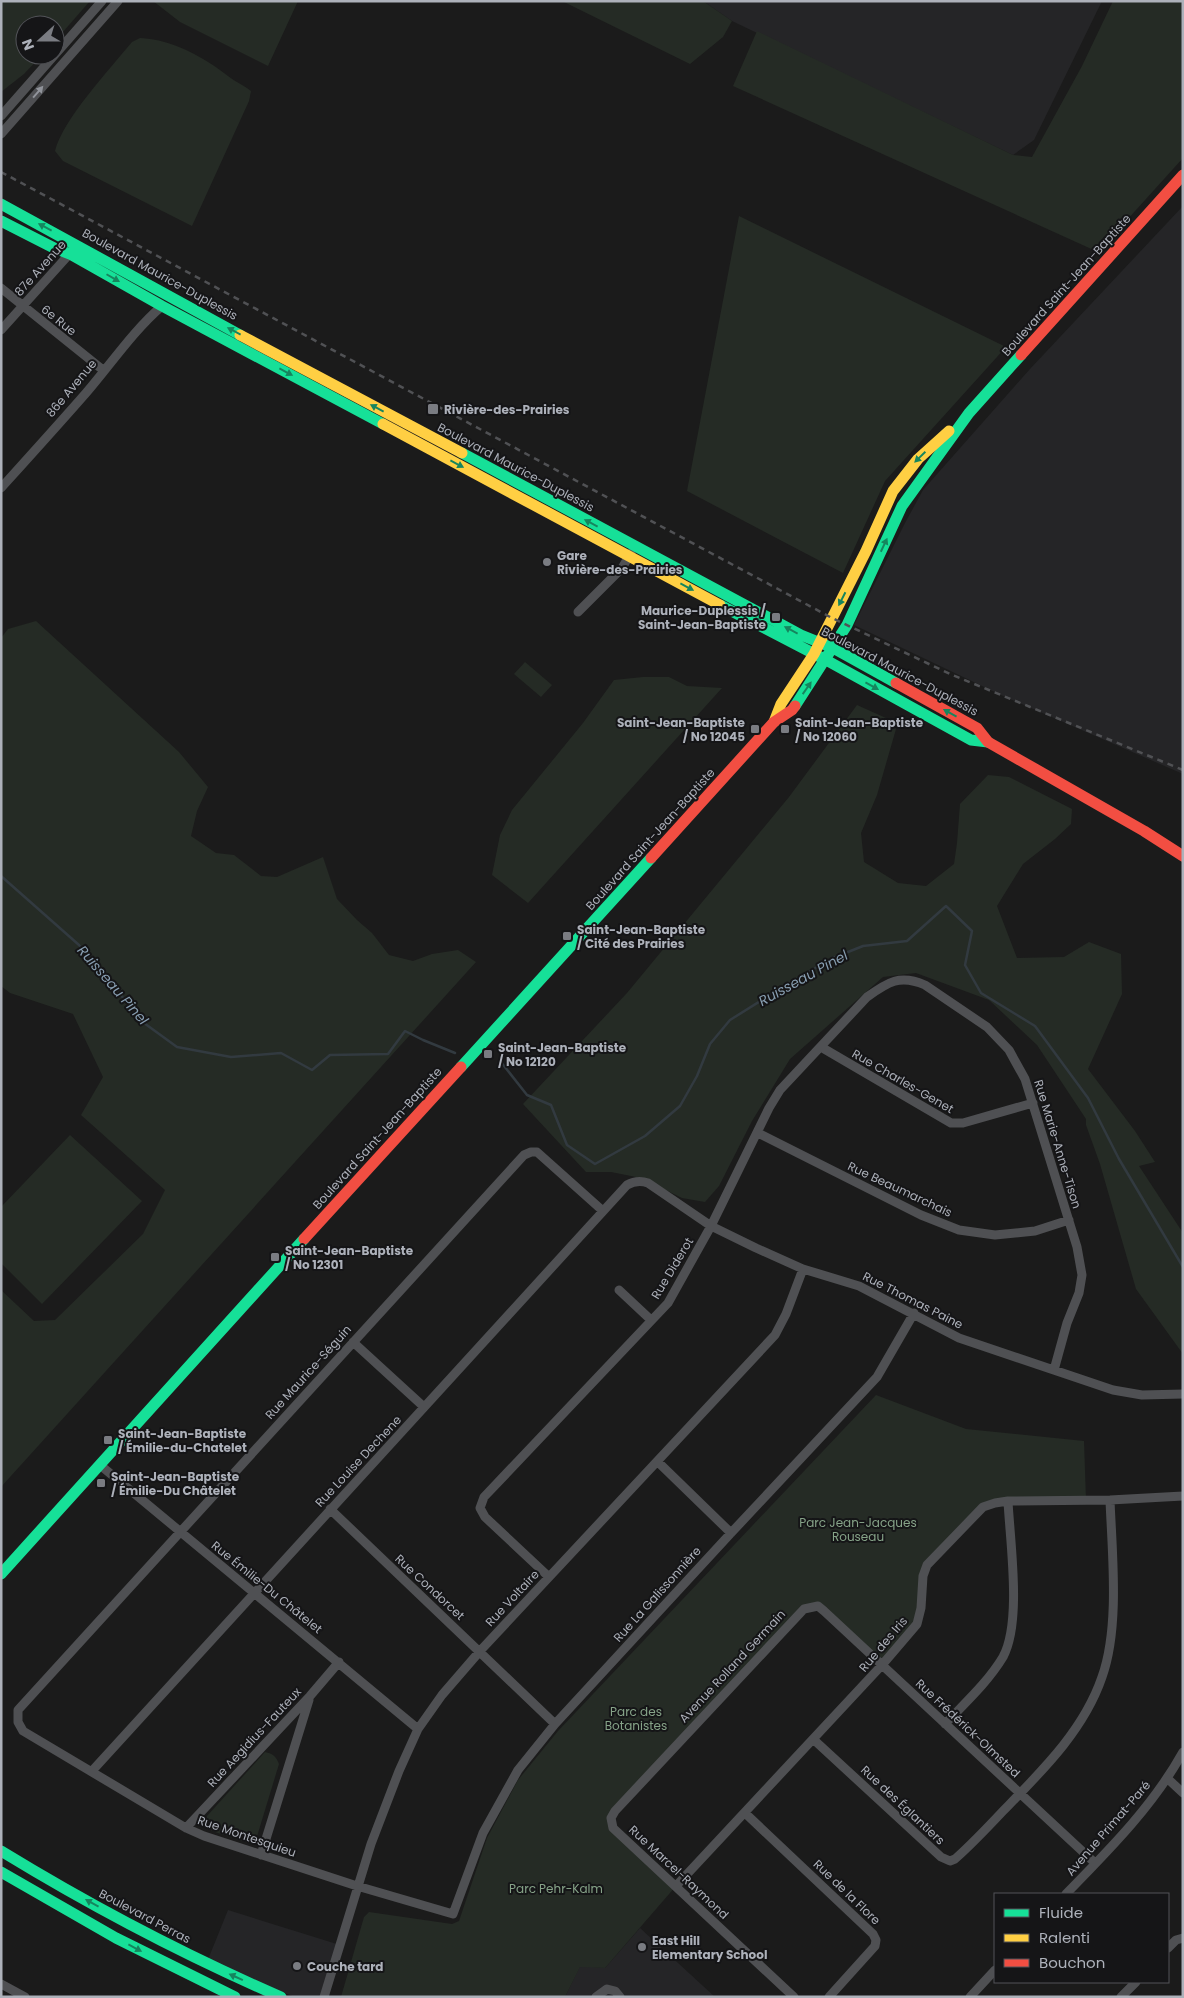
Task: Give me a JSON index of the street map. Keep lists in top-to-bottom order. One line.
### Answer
{"streets":{"main road":["Boulevard Maurice-Duplessis","Boulevard Saint-Jean-Baptiste","Boulevard Perras"],"street":["87e Avenue","6e Rue","86e Avenue","Rue Charles-Genet","Rue Marie-Anne-Tison","Rue Beaumarchais","Rue Diderot","Rue Thomas Paine","Rue Maurice-Séguin","Rue Louise Dechene","Rue Émilie-Du Châtelet","Rue Condorcet","Rue La Galissonnière","Rue Voltaire","Rue des Iris","Avenue Rolland Germain","Rue Frédérick-Olmsted","Rue Aegidius-Fauteux","Rue des Églantiers","Avenue Primat-Paré","Rue Montesquieu","Rue Marcel-Raymond","Rue de la Flore"]},"crossings":[["87e Avenue","Boulevard Maurice-Duplessis"],["87e Avenue","6e Rue"],["Boulevard Maurice-Duplessis","Boulevard Saint-Jean-Baptiste"],["Boulevard Maurice-Duplessis","86e Avenue"],["Boulevard Saint-Jean-Baptiste","Rue Émilie-Du Châtelet"],["6e Rue","86e Avenue"],["Rue Charles-Genet","Rue Marie-Anne-Tison"],["Rue Charles-Genet","Rue Diderot"],["Rue Marie-Anne-Tison","Rue Beaumarchais"],["Rue Marie-Anne-Tison","Rue Diderot"],["Rue Marie-Anne-Tison","Rue Thomas Paine"],["Rue Beaumarchais","Rue Diderot"],["Rue Diderot","Rue Thomas Paine"],["Rue Diderot","Rue Voltaire"],["Rue Thomas Paine","Rue Louise Dechene"],["Rue Thomas Paine","Rue La Galissonnière"],["Rue Thomas Paine","Rue Voltaire"],["Rue Maurice-Séguin","Rue Louise Dechene"],["Rue Maurice-Séguin","Rue Émilie-Du Châtelet"],["Rue Maurice-Séguin","Rue Montesquieu"],["Rue Louise Dechene","Rue Émilie-Du Châtelet"],["Rue Louise Dechene","Rue Condorcet"],["Rue Louise Dechene","Rue Montesquieu"],["Rue Émilie-Du Châtelet","Rue Voltaire"],["Rue Émilie-Du Châtelet","Rue Aegidius-Fauteux"],["Rue Condorcet","Rue La Galissonnière"],["Rue Condorcet","Rue Voltaire"],["Rue La Galissonnière","Rue Montesquieu"],["Rue Voltaire","Rue Montesquieu"],["Rue des Iris","Rue Frédérick-Olmsted"],["Rue des Iris","Rue des Églantiers"],["Rue des Iris","Rue Marcel-Raymond"],["Rue des Iris","Rue de la Flore"],["Avenue Rolland Germain","Rue Frédérick-Olmsted"],["Avenue Rolland Germain","Rue Marcel-Raymond"],["Rue Frédérick-Olmsted","Rue des Églantiers"],["Rue Frédérick-Olmsted","Avenue Primat-Paré"],["Rue Aegidius-Fauteux","Rue Montesquieu"]],"water":["Ruisseau Pinel"],"parks":["Parc Jean-Jacques Rouseau","Parc des Botanistes","Parc Pehr-Kalm"],"places":{"transit":["Rivière-des-Prairies","Maurice-Duplessis / Saint-Jean-Baptiste","Saint-Jean-Baptiste / No 12045","Saint-Jean-Baptiste / No 12060","Saint-Jean-Baptiste / Cité des Prairies","Saint-Jean-Baptiste / No 12120","Saint-Jean-Baptiste / No 12301","Saint-Jean-Baptiste / Émilie-du-Chatelet","Saint-Jean-Baptiste / Émilie-Du Châtelet"],"other":["Gare Rivière-des-Prairies","East Hill Elementary School","Couche tard"]},"legend":["Fluide","Ralenti","Bouchon"],"north":"left"}
